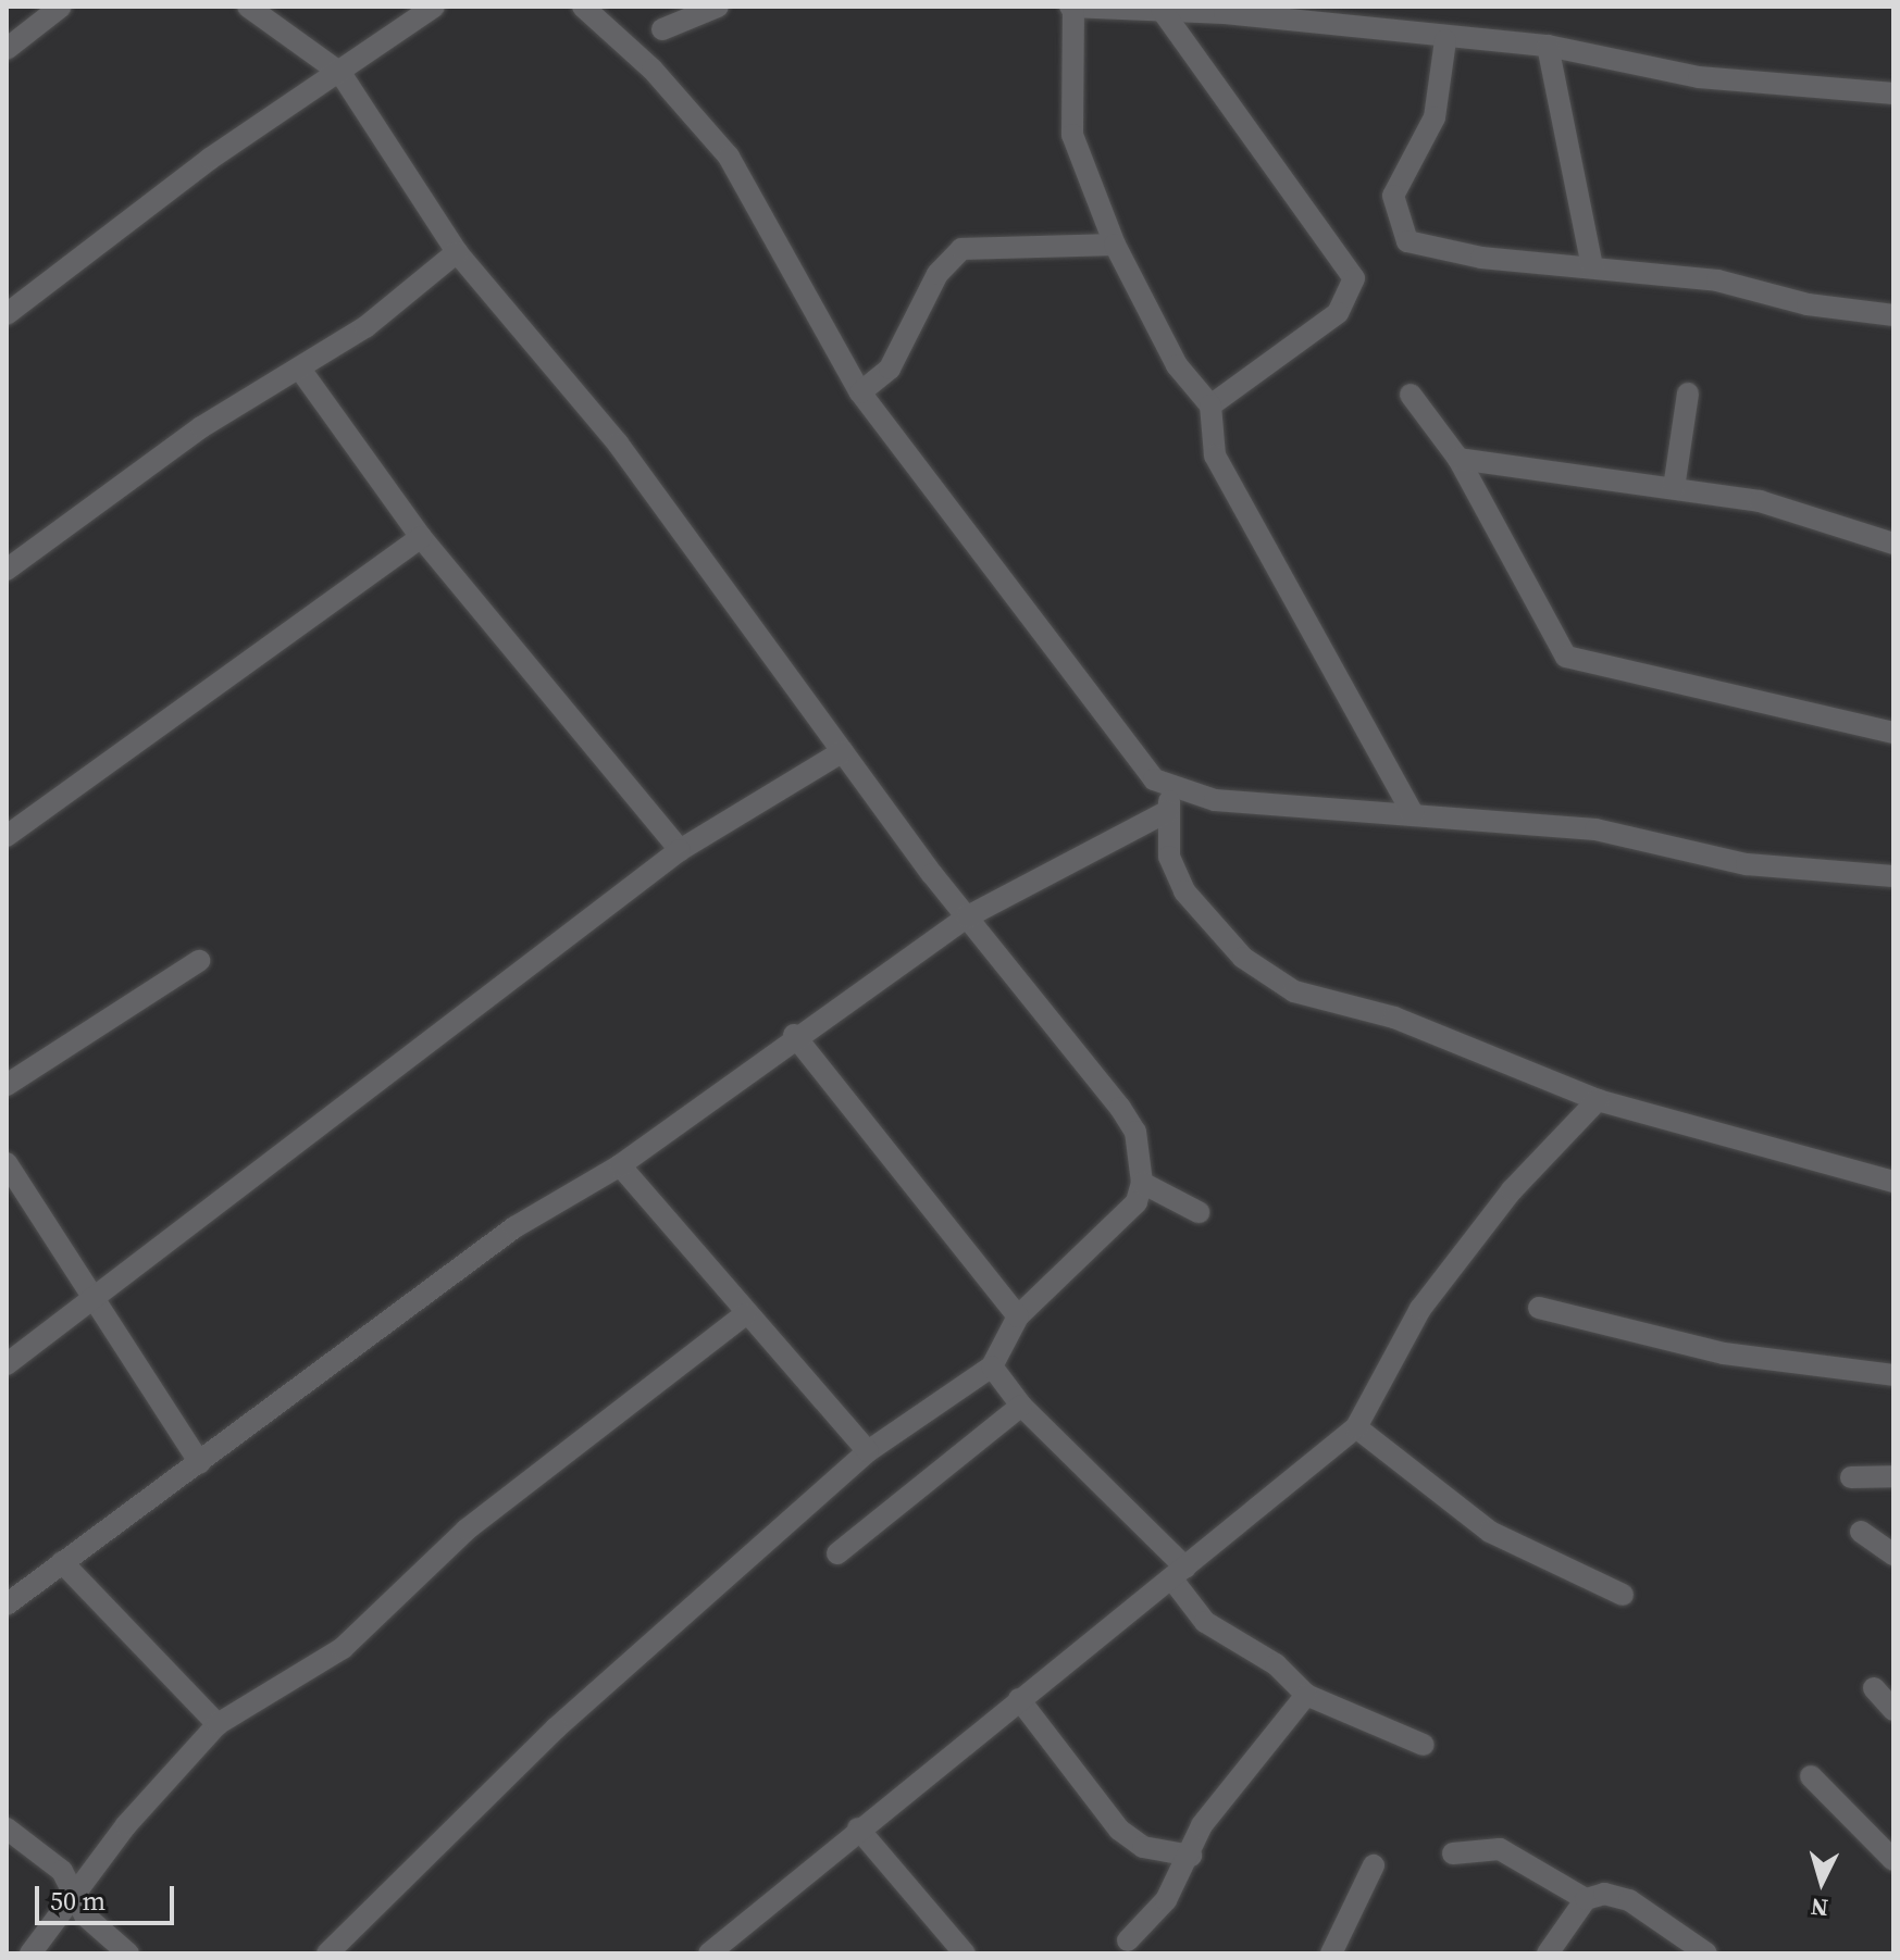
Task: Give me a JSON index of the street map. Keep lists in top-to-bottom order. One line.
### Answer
{"scale_bar":"50 m","north":"bottom"}
